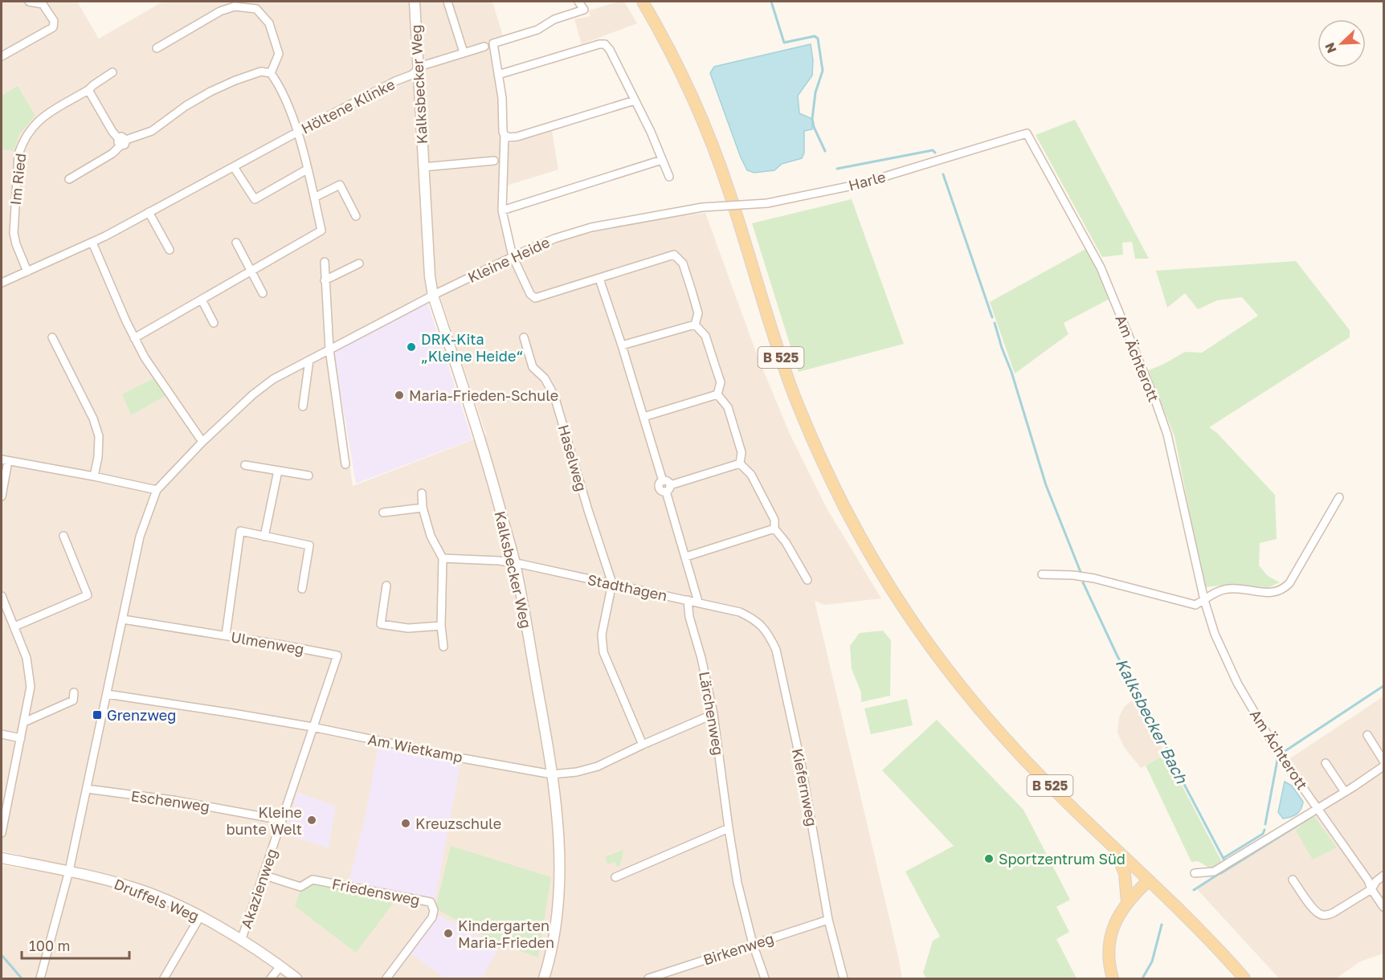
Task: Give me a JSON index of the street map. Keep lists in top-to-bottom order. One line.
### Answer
{"streets":{"main road":["B 525"],"street":["Kalksbecker Weg","Höltene Klinke","Im Ried","Harle","Kleine Heide","Am Ächterott","Haselweg","Stadthagen","Ulmenweg","Lärchenweg","Am Wietkamp","Kiefernweg","Eschenweg","Akazienweg","Friedensweg","Druffels Weg","Birkenweg"]},"crossings":[["Kalksbecker Weg","Höltene Klinke"],["Kalksbecker Weg","Kleine Heide"],["Kalksbecker Weg","Stadthagen"],["Kalksbecker Weg","Am Wietkamp"],["Höltene Klinke","Im Ried"],["Harle","Kleine Heide"],["Harle","Am Ächterott"],["Haselweg","Stadthagen"],["Stadthagen","Lärchenweg"],["Stadthagen","Kiefernweg"],["Ulmenweg","Am Wietkamp"],["Ulmenweg","Akazienweg"],["Lärchenweg","Am Wietkamp"],["Lärchenweg","Birkenweg"],["Am Wietkamp","Akazienweg"],["Kiefernweg","Birkenweg"],["Eschenweg","Akazienweg"],["Akazienweg","Friedensweg"],["Akazienweg","Druffels Weg"]],"water":["Kalksbecker Bach"],"places":{"other":["DRK-Kita „Kleine Heide“","Maria-Frieden-Schule","Kleine bunte Welt","Kreuzschule","Sportzentrum Süd","Kindergarten Maria-Frieden"],"transit":["Grenzweg"]},"scale_bar":"100 m","north":"bottom left"}
